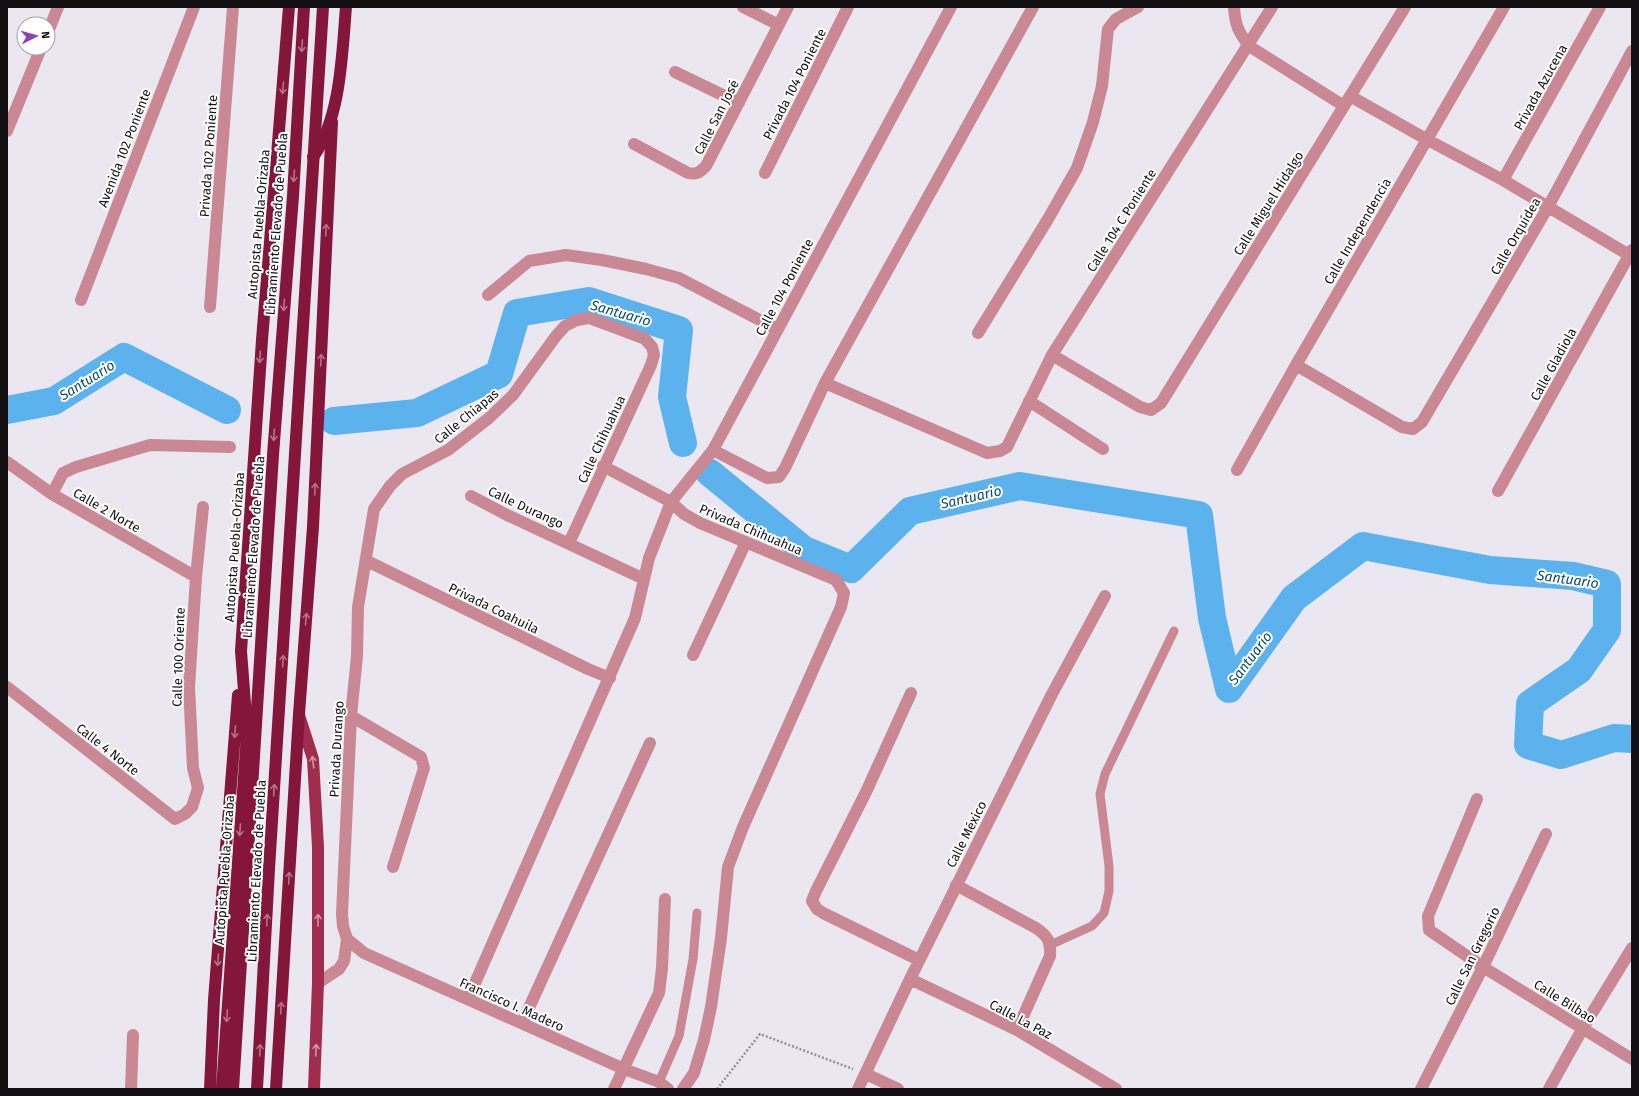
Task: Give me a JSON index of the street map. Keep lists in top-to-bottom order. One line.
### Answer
{"streets":{"highway":["Autopista Puebla-Orizaba","Libramiento Elevado de Puebla"],"street":["Privada 104 Poniente","Privada Azucena","Calle San José","Avenida 102 Poniente","Privada 102 Poniente","Calle Miguel Hidalgo","Calle 104 C Poniente","Calle Independencia","Calle Orquídea","Calle 104 Poniente","Calle Gladiola","Calle Chiapas","Calle Chihuahua","Calle Durango","Calle 2 Norte","Privada Chihuahua","Privada Coahuila","Calle 100 Oriente","Calle 4 Norte","Privada Durango","Calle México","Calle San Gregorio","Calle Bilbao","Francisco I. Madero","Calle La Paz"]},"crossings":[["Calle Miguel Hidalgo","Calle 104 C Poniente"],["Calle Independencia","Calle Orquídea"],["Calle 104 Poniente","Calle Durango"],["Calle 104 Poniente","Privada Chihuahua"],["Calle 104 Poniente","Privada Coahuila"],["Calle 104 Poniente","Francisco I. Madero"],["Calle Chiapas","Calle Chihuahua"],["Calle Chiapas","Privada Coahuila"],["Calle Chiapas","Privada Durango"],["Calle Chihuahua","Calle Durango"],["Calle Chihuahua","Privada Chihuahua"],["Calle 2 Norte","Calle 100 Oriente"],["Privada Coahuila","Privada Durango"],["Calle 100 Oriente","Calle 4 Norte"],["Privada Durango","Francisco I. Madero"],["Calle México","Calle La Paz"],["Calle San Gregorio","Calle Bilbao"]],"water":["Santuario"],"north":"right"}
